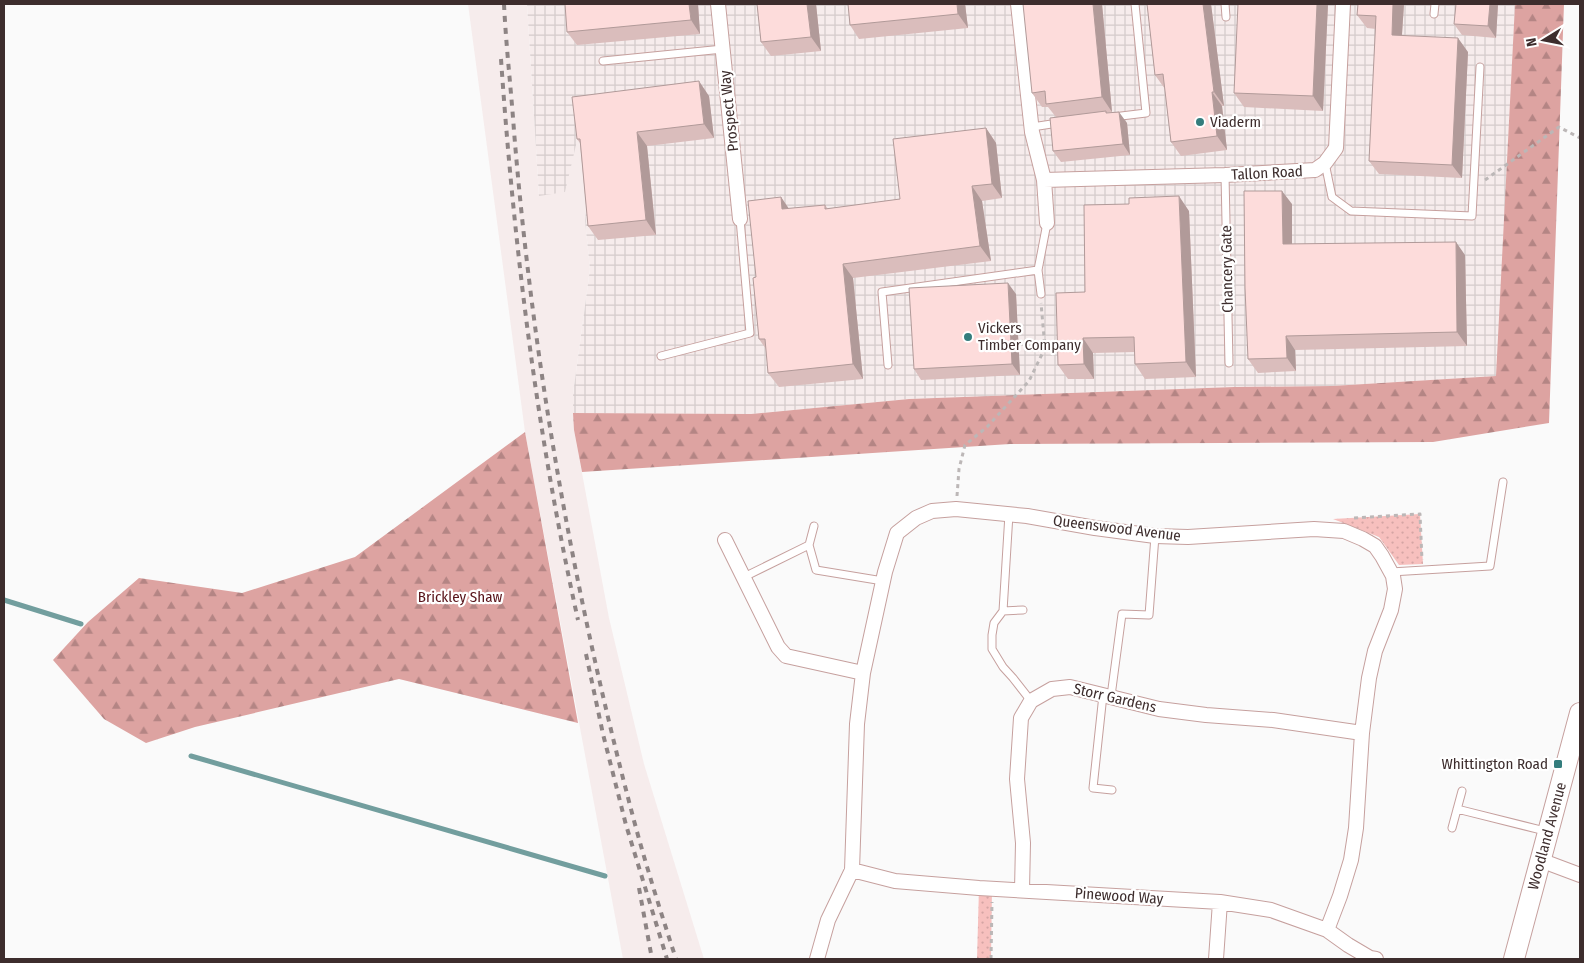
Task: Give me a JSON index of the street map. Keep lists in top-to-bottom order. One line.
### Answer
{"streets":{"street":["Prospect Way","Tallon Road","Queenswood Avenue","Storr Gardens","Woodland Avenue","Pinewood Way"],"lane":["Chancery Gate"]},"crossings":[["Tallon Road","Chancery Gate"],["Queenswood Avenue","Storr Gardens"],["Queenswood Avenue","Pinewood Way"]],"parks":["Brickley Shaw"],"places":{"other":["Viaderm","Vickers Timber Company"],"transit":["Whittington Road"]},"north":"left"}
